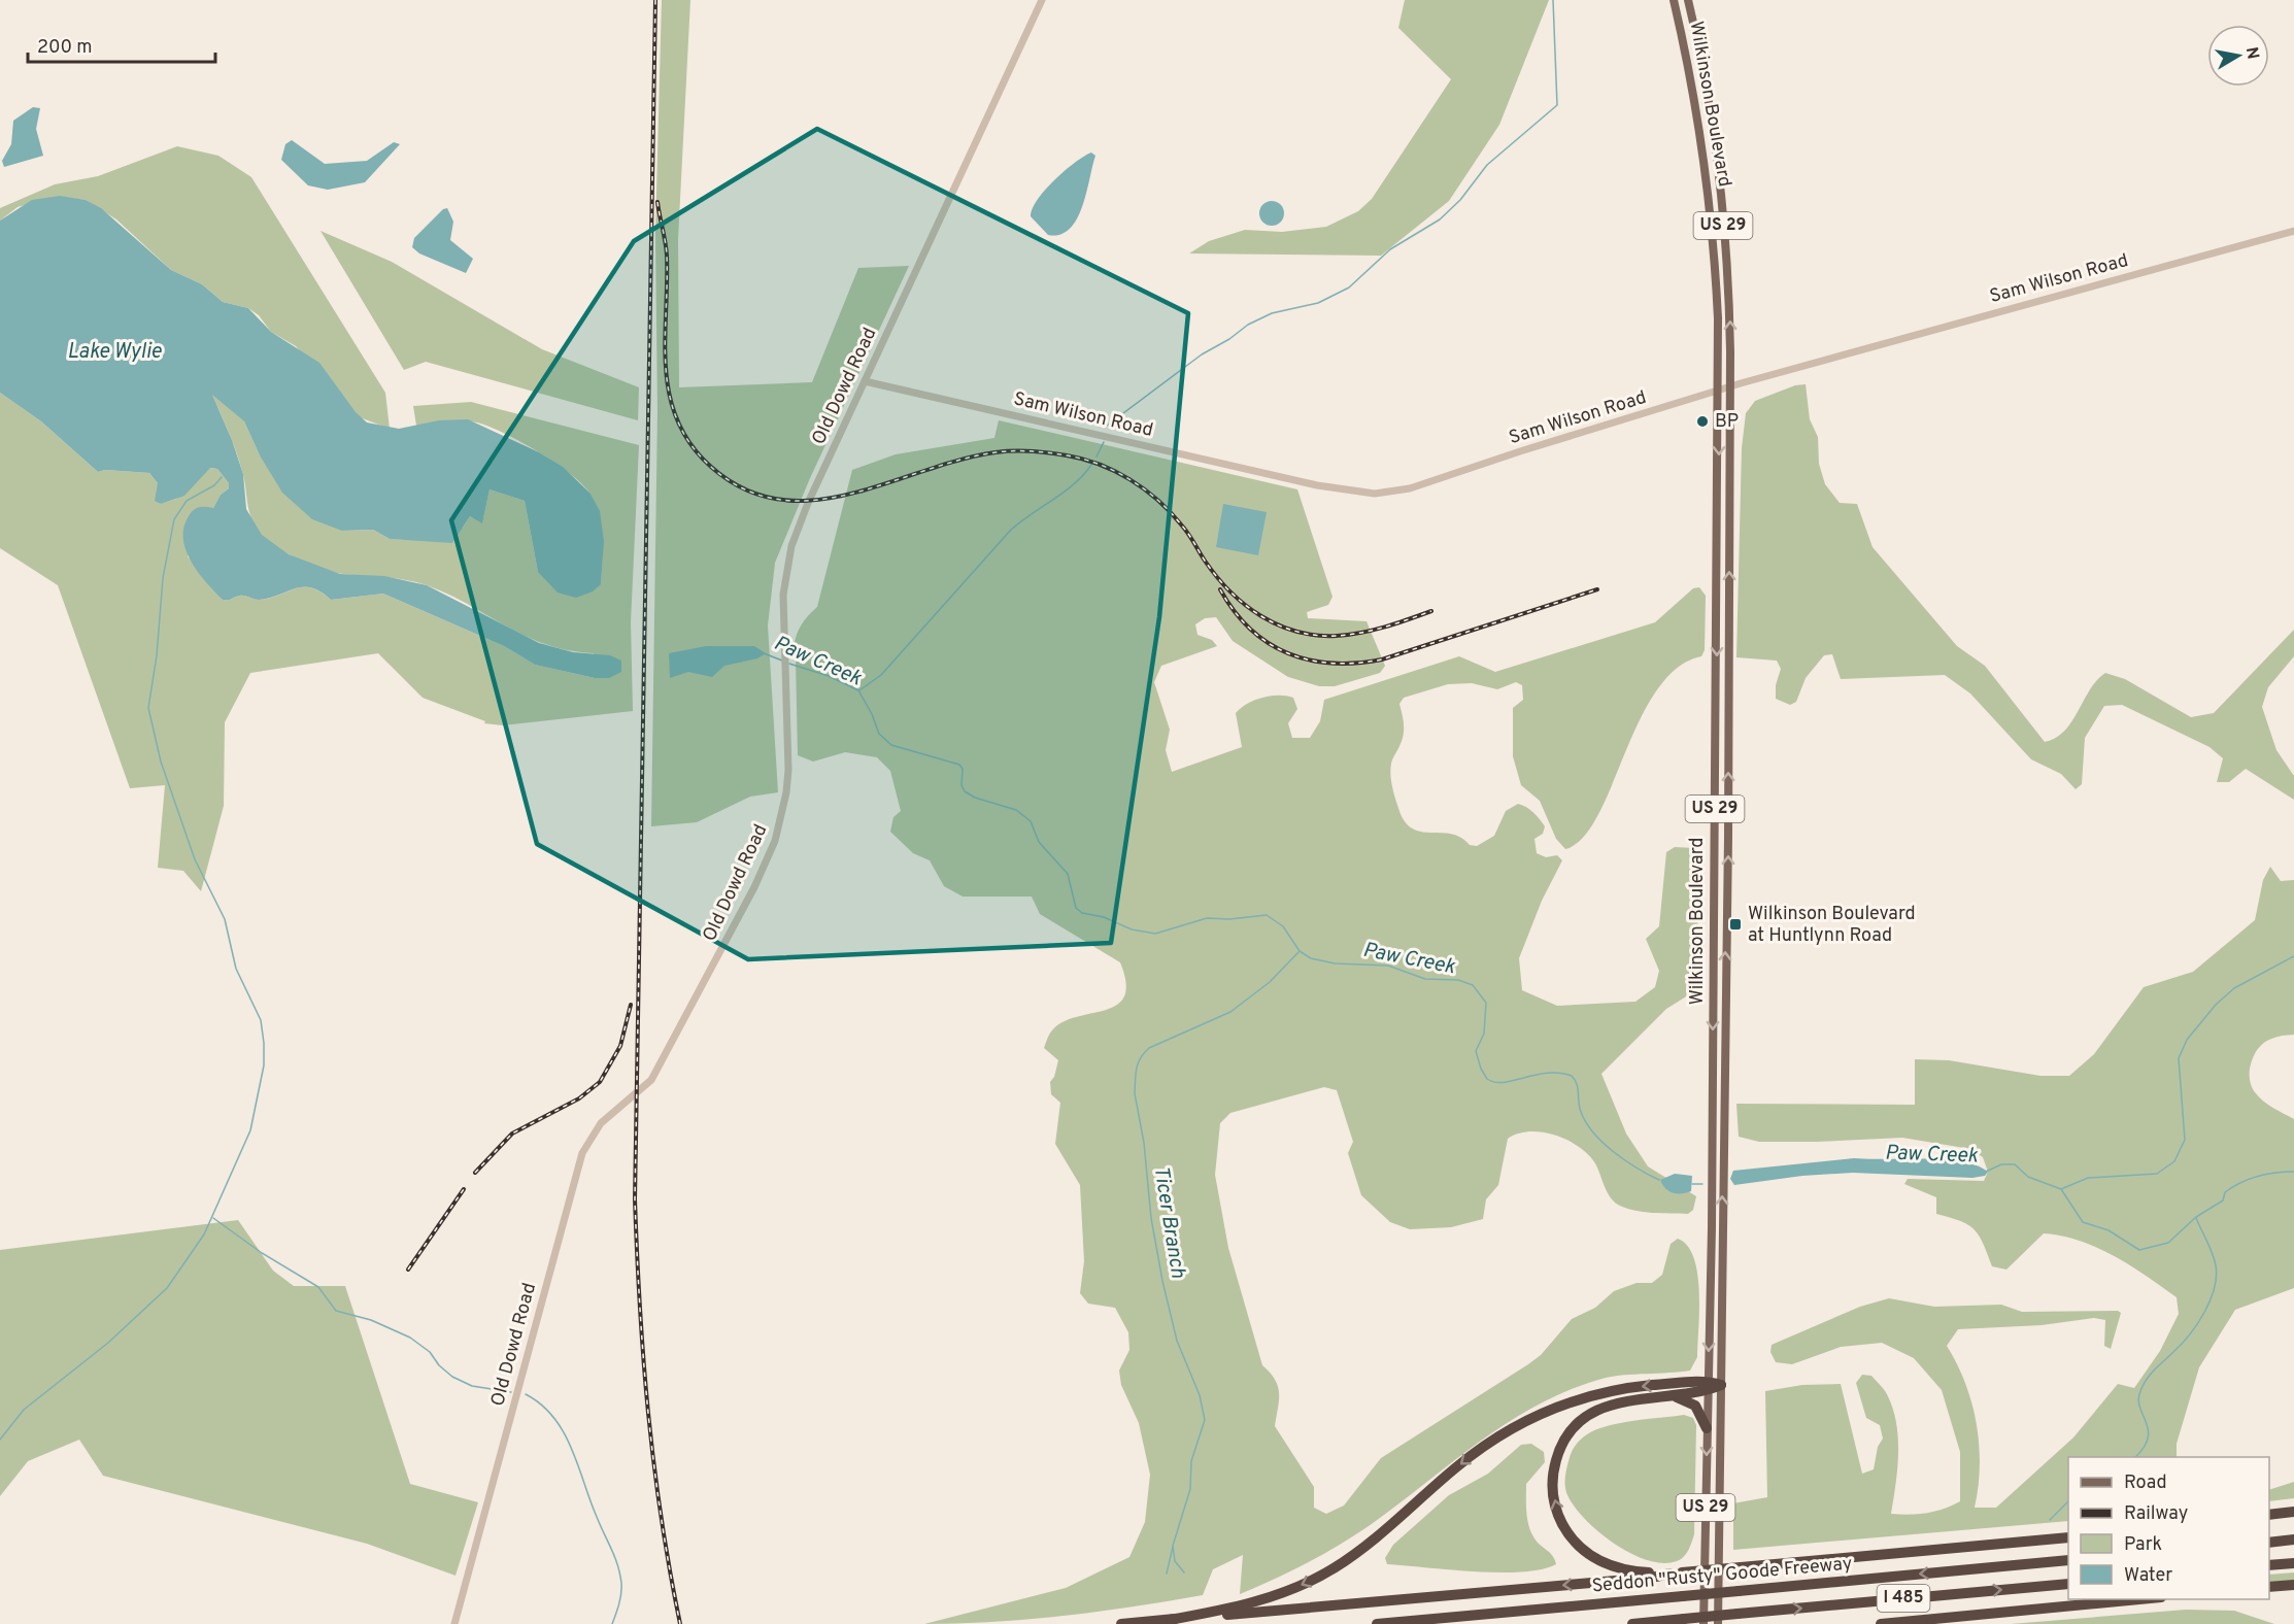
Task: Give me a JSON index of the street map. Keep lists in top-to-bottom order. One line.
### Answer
{"streets":{"highway":["Seddon \"Rusty\" Goode Freeway","I 485"],"main road":["Wilkinson Boulevard","US 29"],"street":["Sam Wilson Road","Old Dowd Road"]},"crossings":[["Wilkinson Boulevard","Sam Wilson Road"],["Sam Wilson Road","Old Dowd Road"]],"water":["Lake Wylie","Paw Creek","Ticer Branch"],"places":{"other":["BP"],"transit":["Wilkinson Boulevard at Huntlynn Road"]},"legend":["Road","Railway","Park","Water"],"scale_bar":"200 m","north":"right"}
